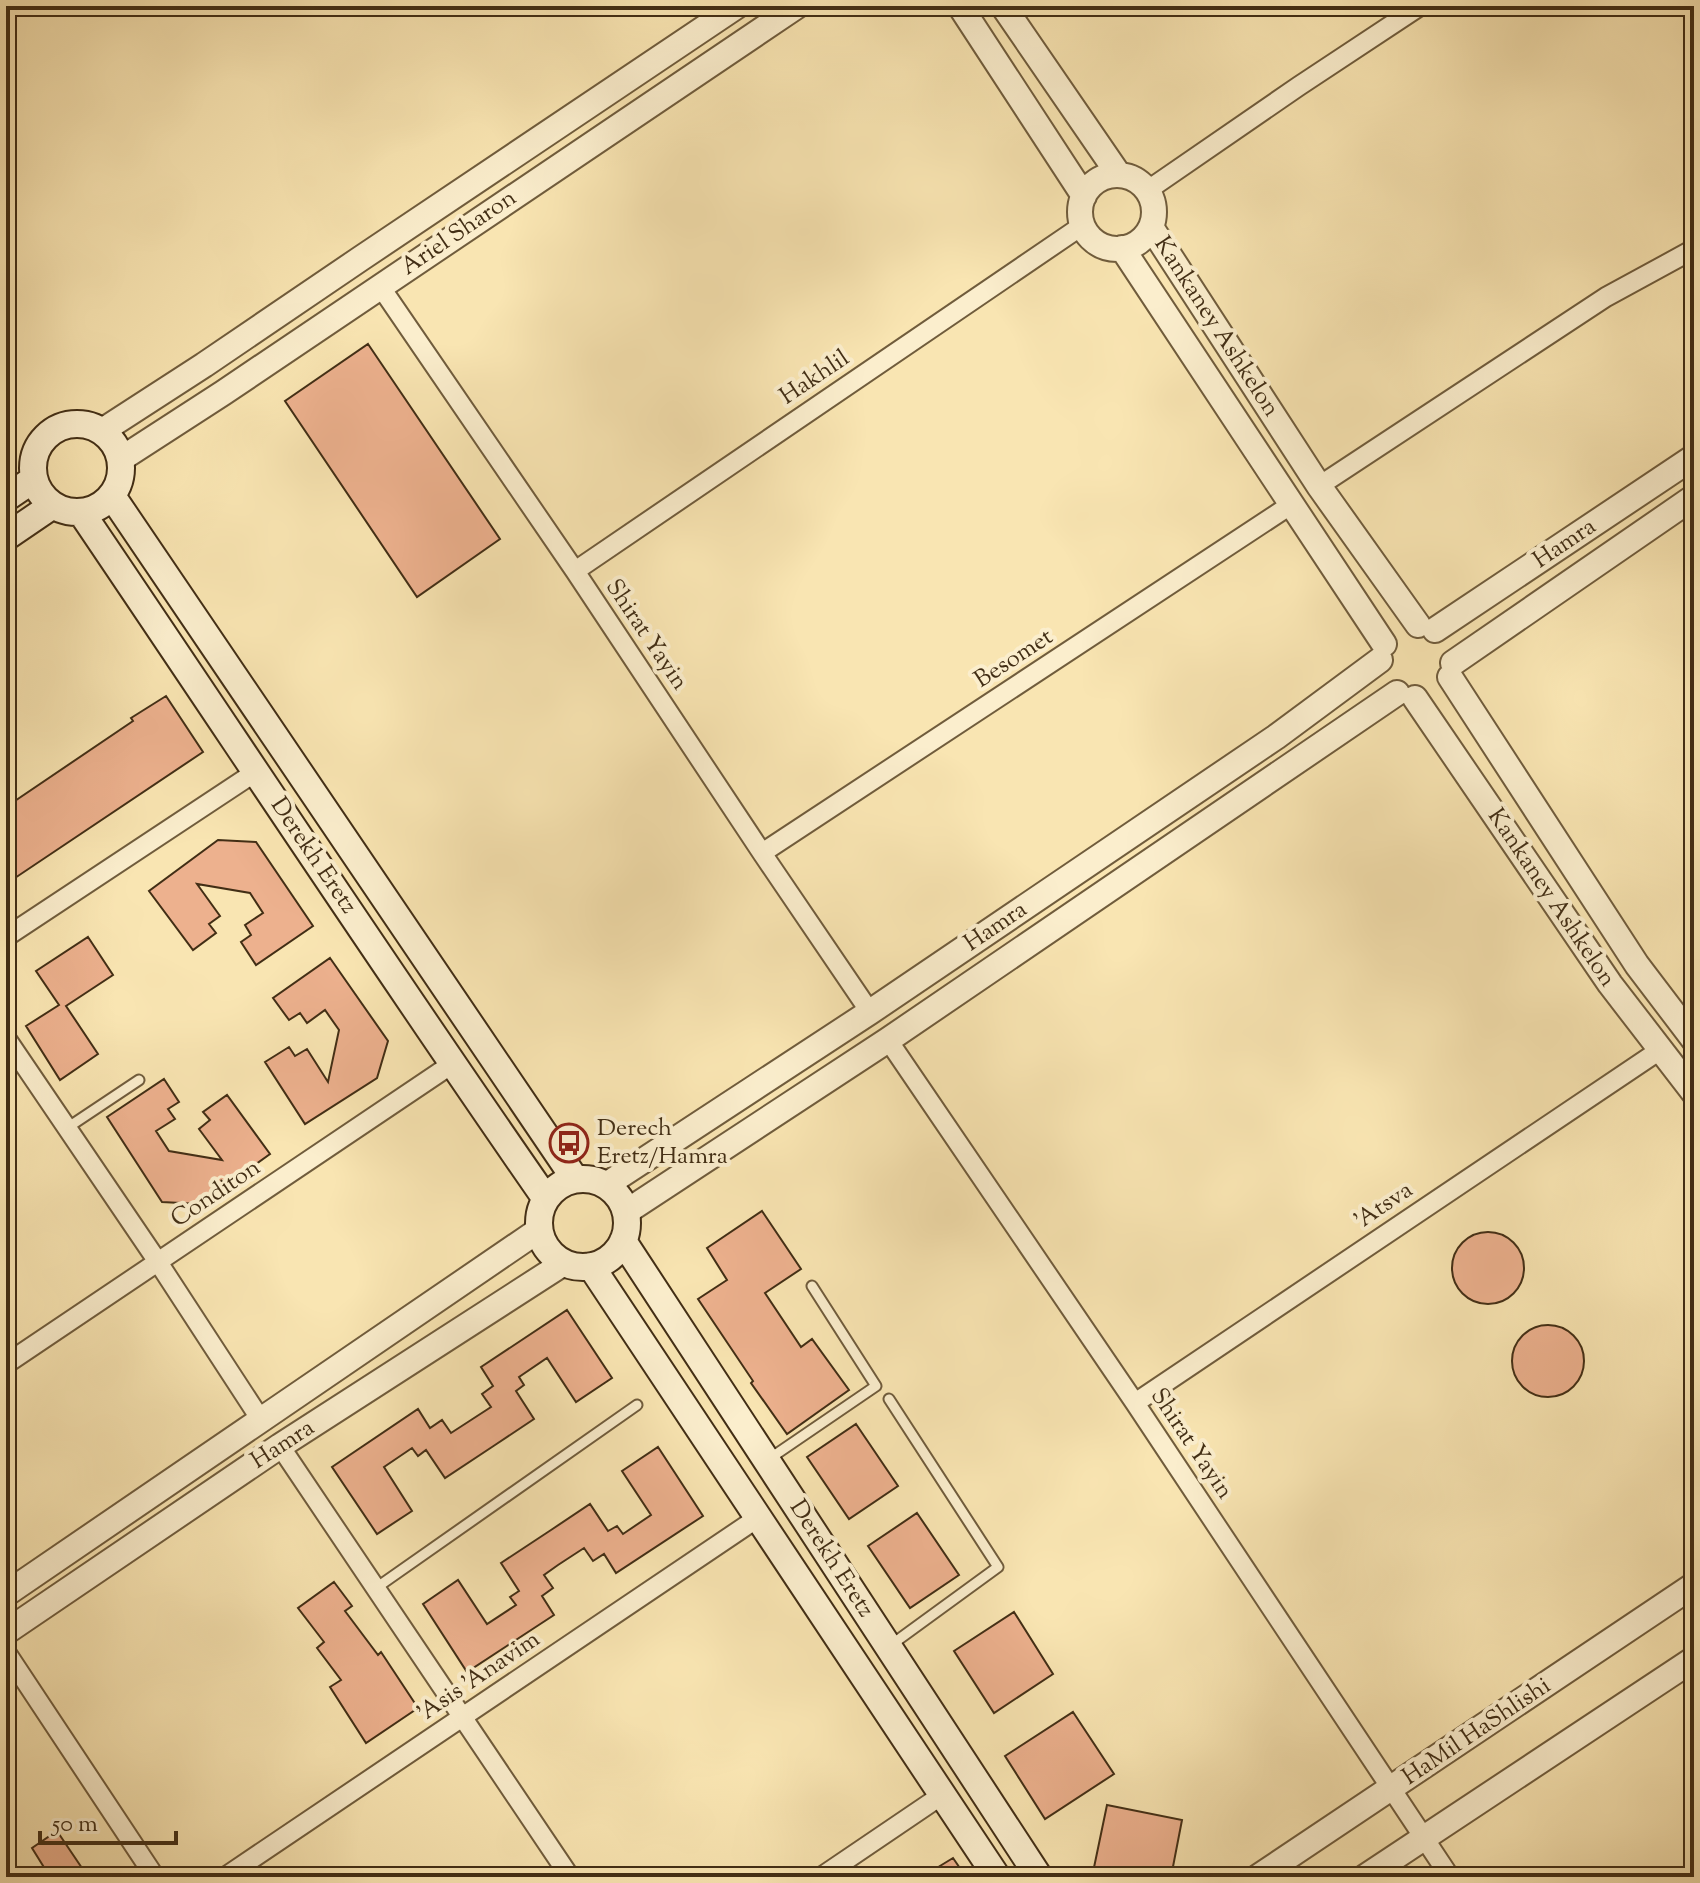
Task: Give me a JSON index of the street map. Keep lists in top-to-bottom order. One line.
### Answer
{"streets":{"main road":["Derekh Eretz"],"street":["Ariel Sharon","Kankaney Ashkelon","Hakhlil","Hamra","Shirat Yayin","Besomet","Conditon","'Atsva","'Asis 'Anavim","HaMil HaShlishi"]},"crossings":[["Ariel Sharon","Shirat Yayin"],["Ariel Sharon","Derekh Eretz"],["Kankaney Ashkelon","Hakhlil"],["Kankaney Ashkelon","Hamra"],["Kankaney Ashkelon","Besomet"],["Kankaney Ashkelon","'Atsva"],["Hakhlil","Shirat Yayin"],["Hamra","Shirat Yayin"],["Hamra","Derekh Eretz"],["Shirat Yayin","Besomet"],["Shirat Yayin","'Atsva"],["Shirat Yayin","HaMil HaShlishi"],["Derekh Eretz","Conditon"],["Derekh Eretz","'Asis 'Anavim"]],"places":{"bus stop":["Derech Eretz/Hamra"]},"scale_bar":"50 m"}
